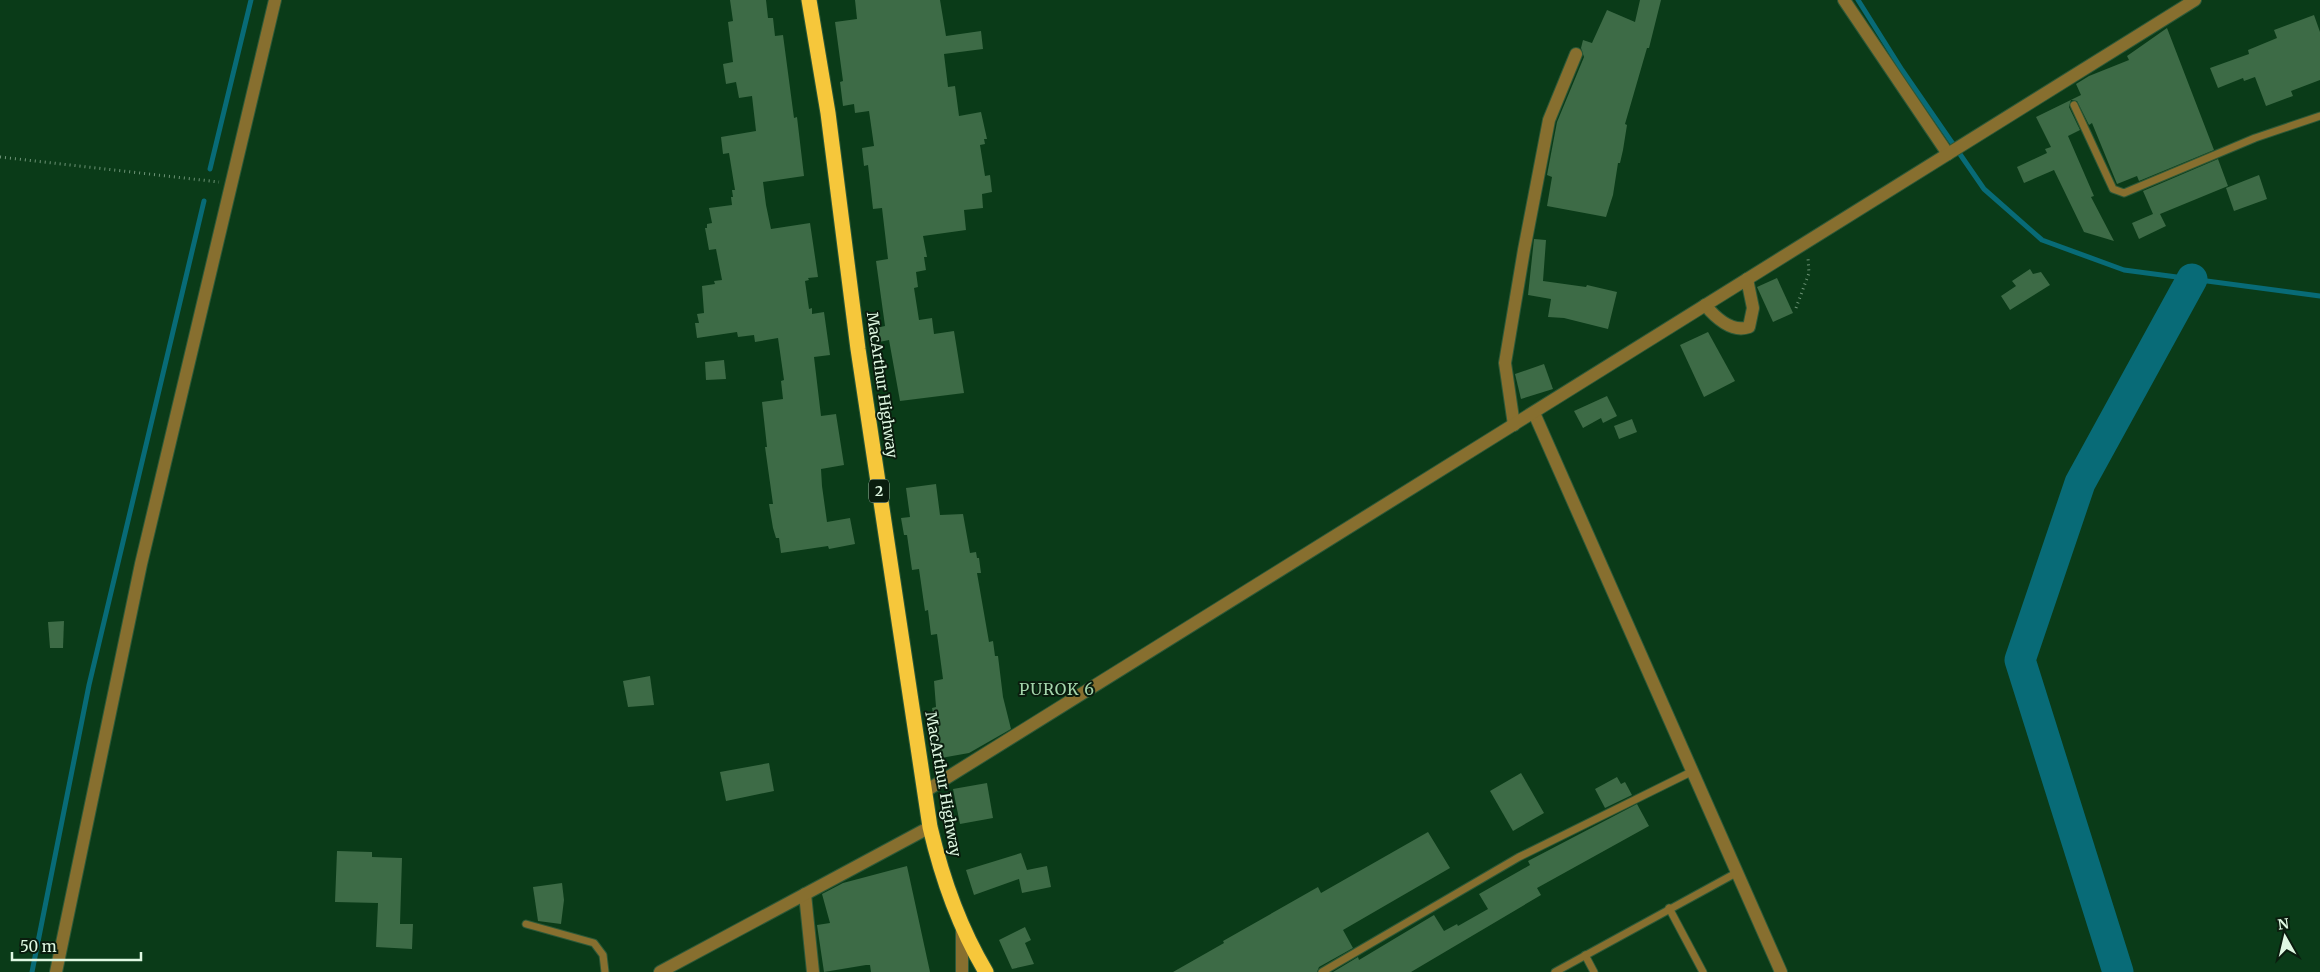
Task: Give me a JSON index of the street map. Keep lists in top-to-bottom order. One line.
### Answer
{"streets":{"highway":["MacArthur Highway","2"]},"districts":["PUROK 6"],"scale_bar":"50 m","north":"top"}
